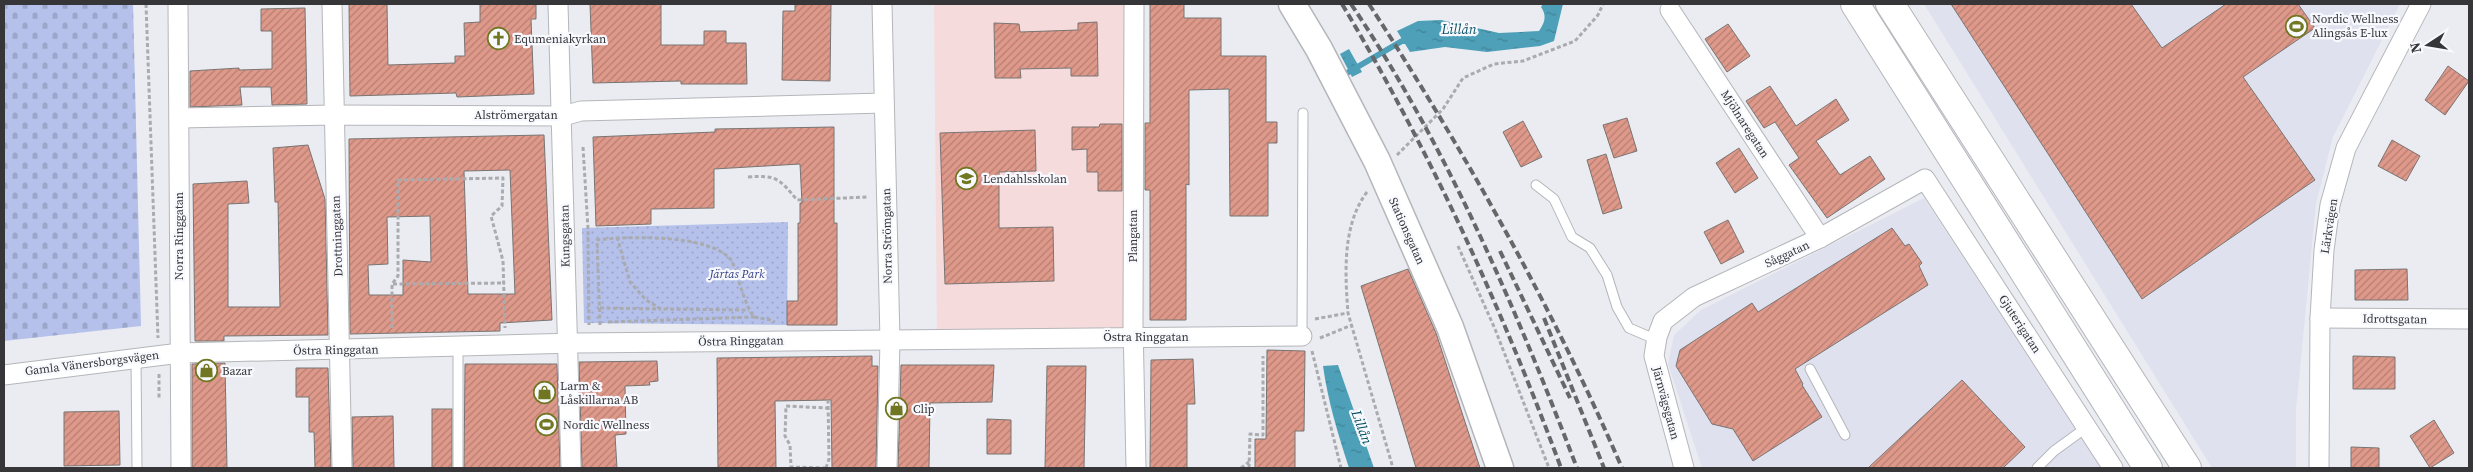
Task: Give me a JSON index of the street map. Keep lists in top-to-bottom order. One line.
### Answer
{"streets":{"street":["Alströmergatan","Mjölnaregatan","Lärkvägen","Stationsgatan","Norra Ringgatan","Drottninggatan","Kungsgatan","Norra Strömgatan","Plangatan","Såggatan","Idrottsgatan","Gjuterigatan","Östra Ringgatan","Gamla Vänersborgsvägen","Järnvägsgatan"]},"crossings":[["Alströmergatan","Norra Ringgatan"],["Alströmergatan","Drottninggatan"],["Alströmergatan","Kungsgatan"],["Alströmergatan","Norra Strömgatan"],["Mjölnaregatan","Såggatan"],["Lärkvägen","Idrottsgatan"],["Norra Ringgatan","Östra Ringgatan"],["Norra Ringgatan","Gamla Vänersborgsvägen"],["Drottninggatan","Östra Ringgatan"],["Kungsgatan","Östra Ringgatan"],["Norra Strömgatan","Östra Ringgatan"],["Plangatan","Östra Ringgatan"],["Såggatan","Gjuterigatan"],["Såggatan","Järnvägsgatan"],["Östra Ringgatan","Gamla Vänersborgsvägen"]],"water":["Lillån"],"parks":["Järtas Park"],"places":{"sports":["Nordic Wellness Alingsås E-lux","Nordic Wellness"],"church":["Equmeniakyrkan"],"school or university":["Lendahlsskolan"],"shop":["Bazar","Larm & Låskillarna AB","Clip"]},"north":"left"}
